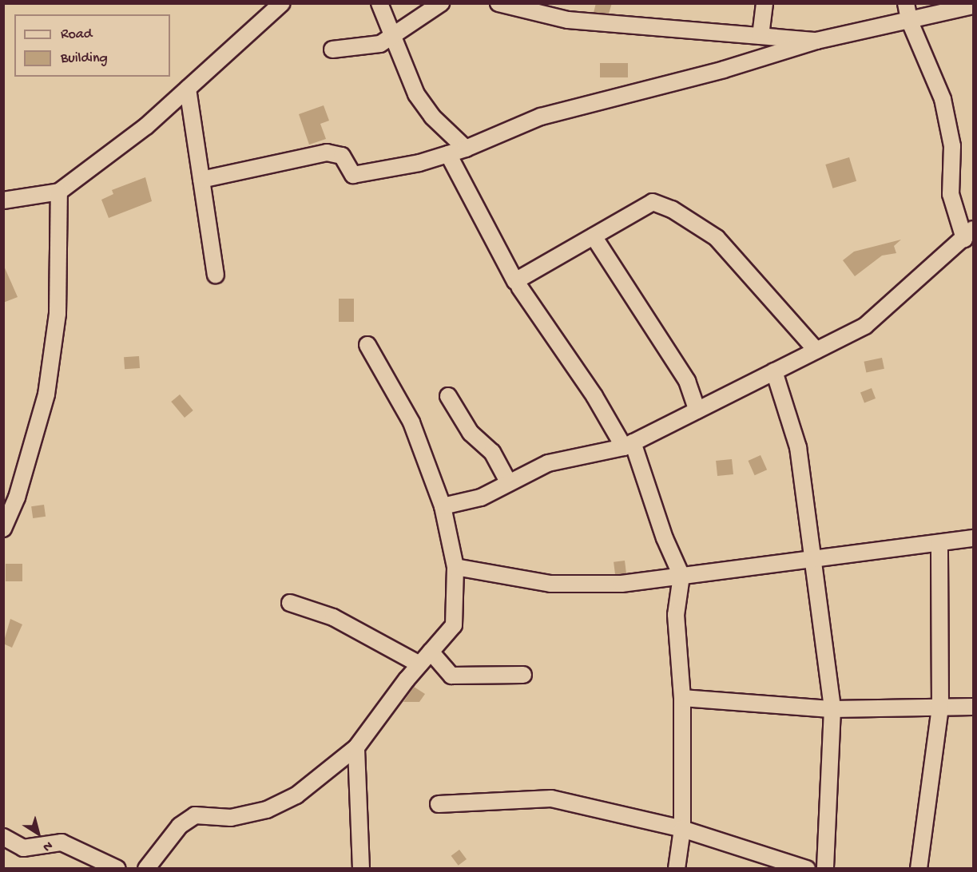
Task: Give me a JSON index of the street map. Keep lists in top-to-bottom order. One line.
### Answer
{"legend":["Road","Building"],"north":"bottom right"}
